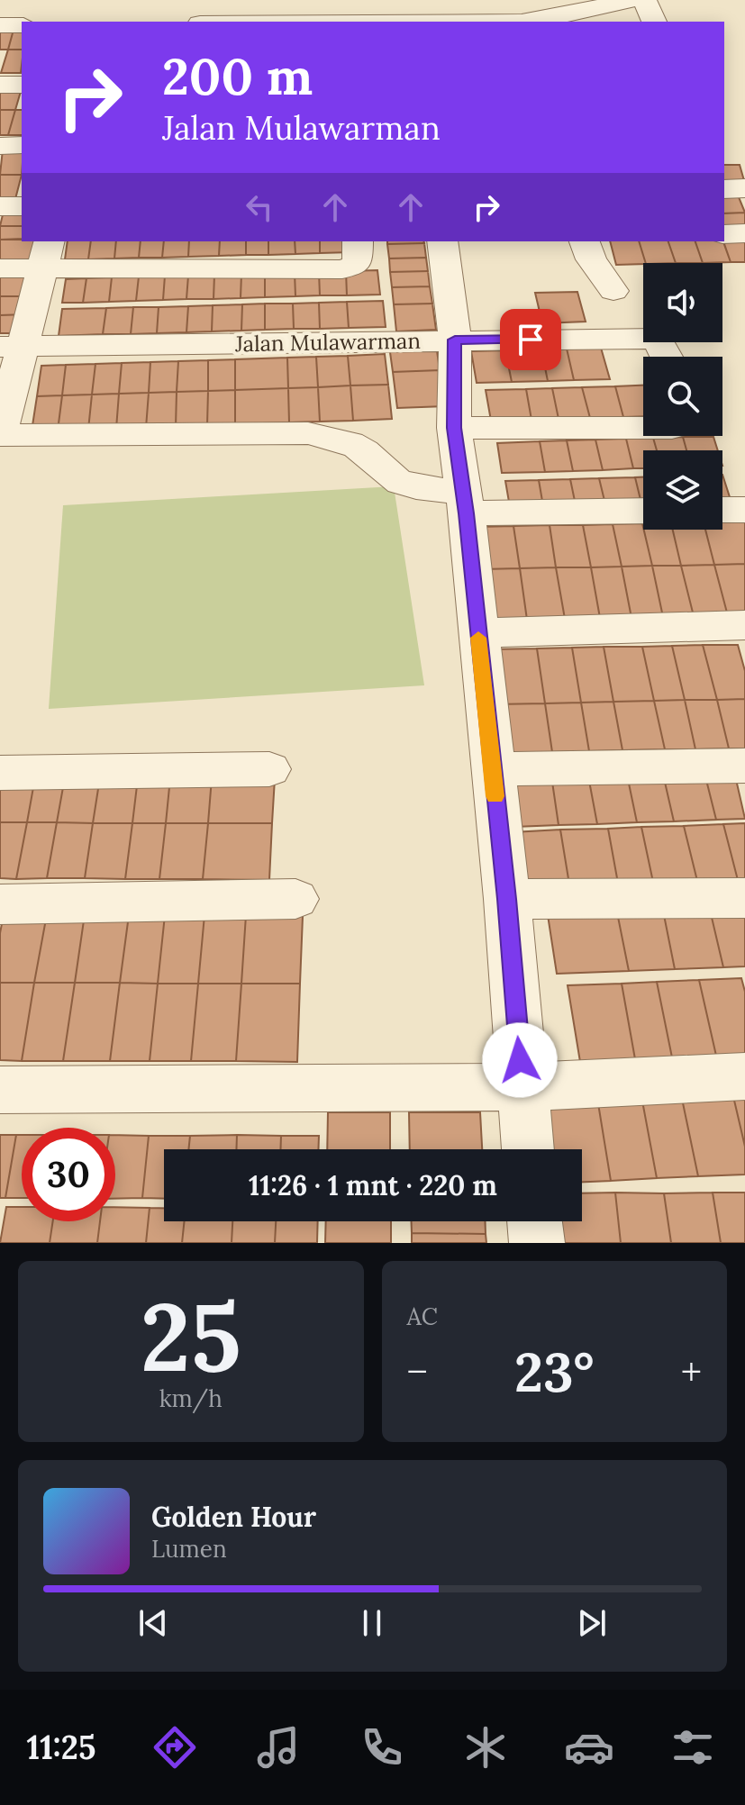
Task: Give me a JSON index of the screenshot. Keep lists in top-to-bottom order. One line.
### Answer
{"streets":{"street":["Jalan Mulawarman"]},"page":{"turn":["200 m","Jalan Mulawarman"],"limit":"30","trip":"11:26 · 1 mnt · 220 m","tile":[["25","km/h"],"AC"],"heat":["−","23°","+"],"song":["Golden Hour","Lumen"],"tabs":"11:25"}}
